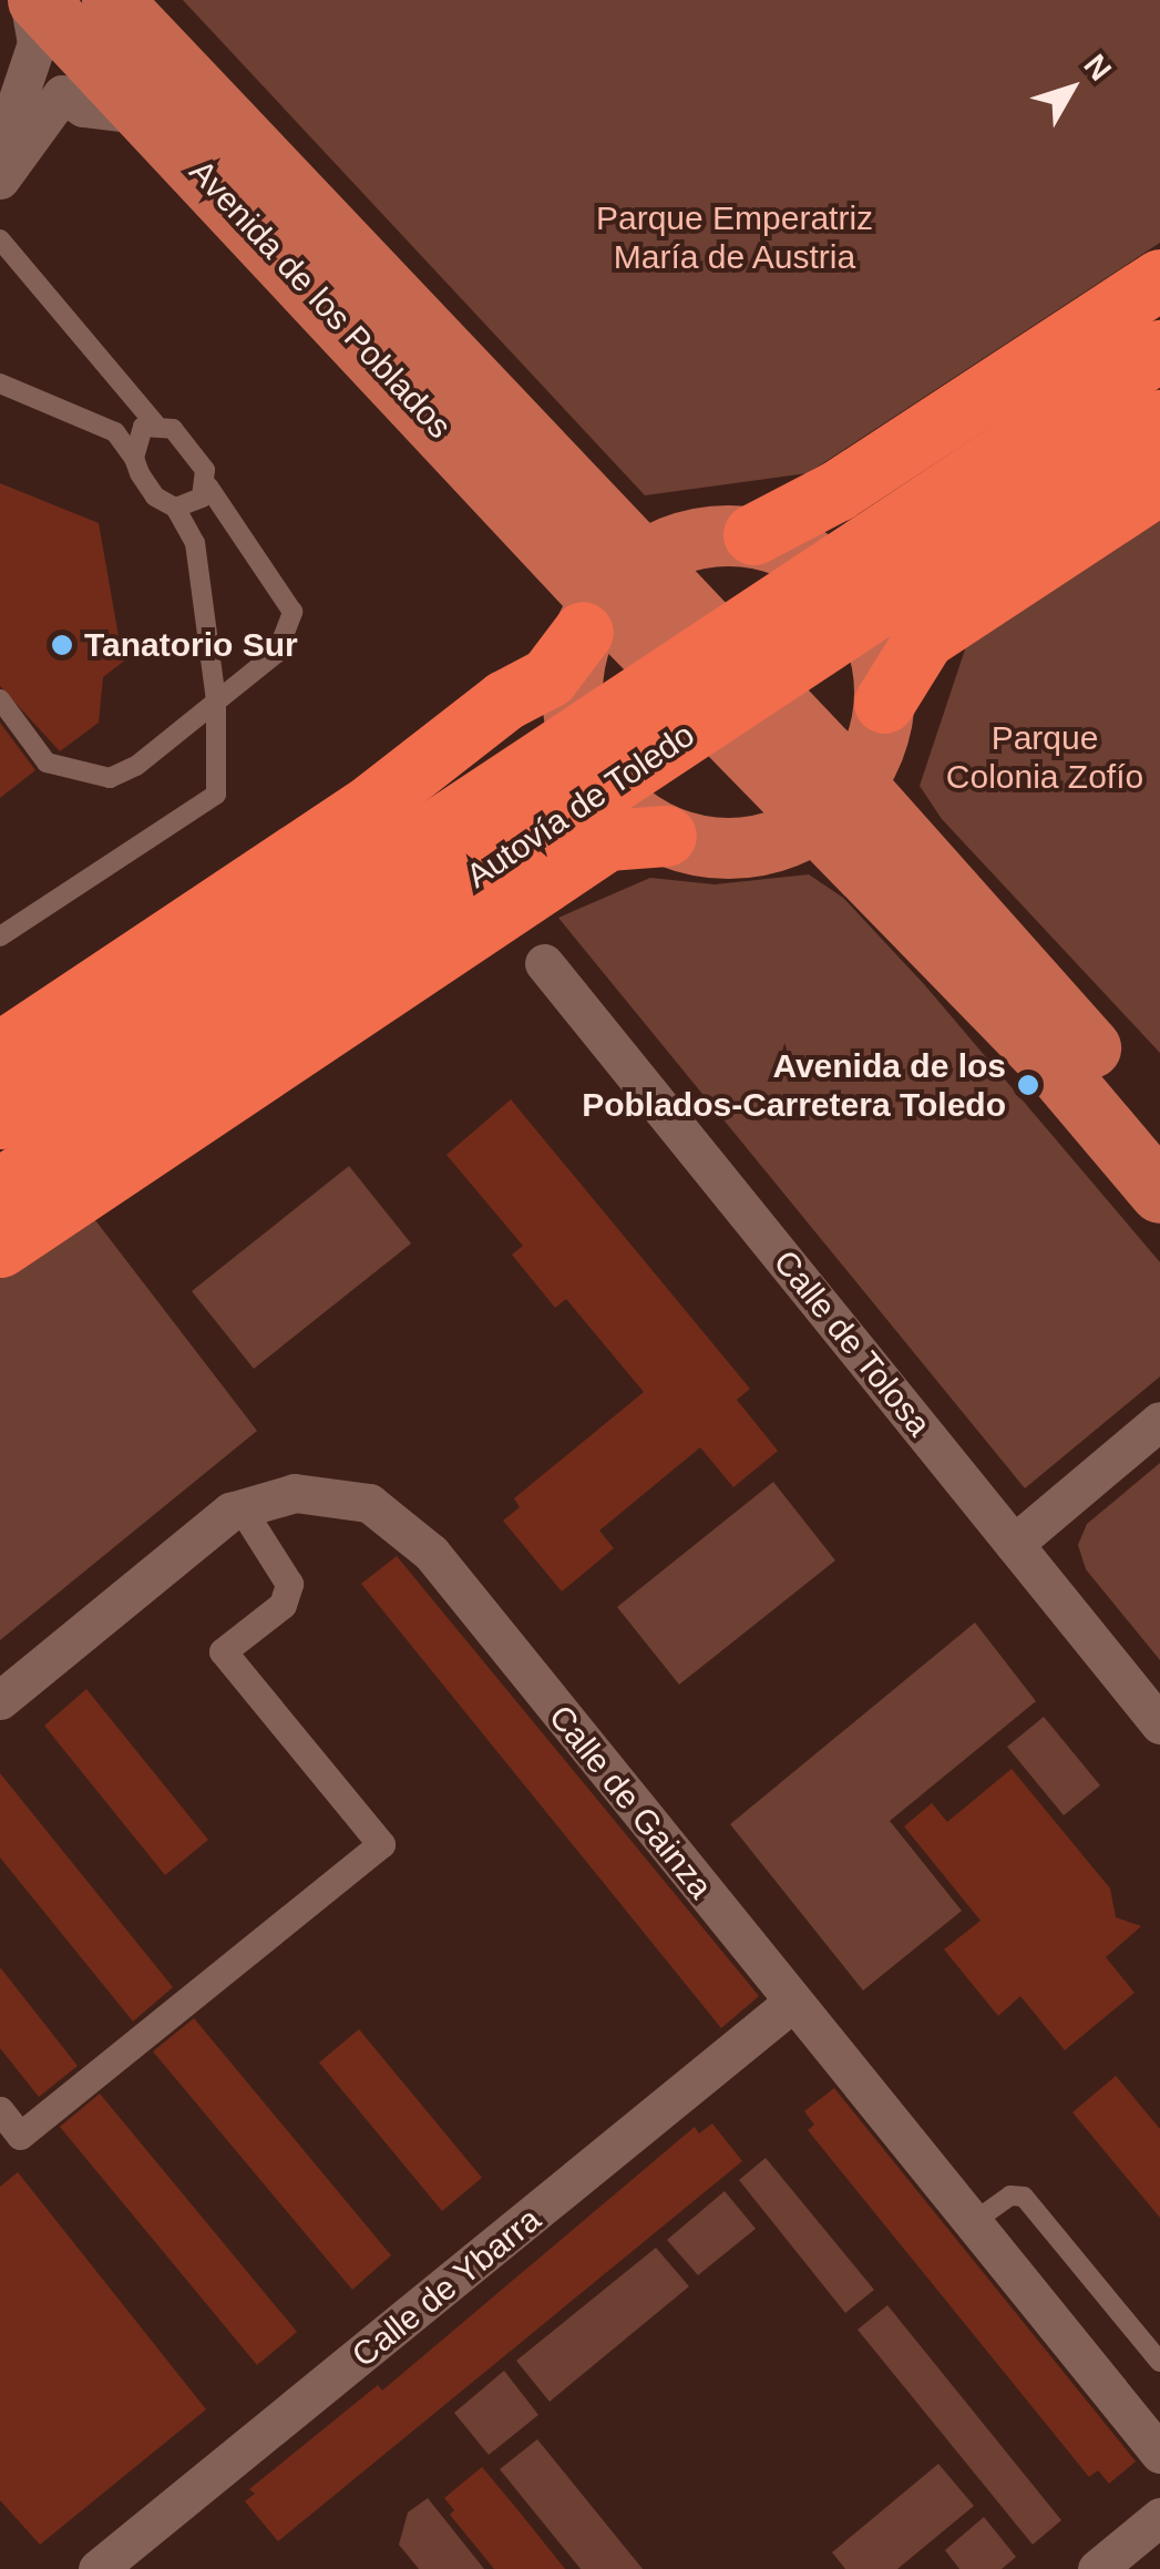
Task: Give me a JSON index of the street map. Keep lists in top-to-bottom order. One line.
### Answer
{"streets":{"highway":["Autovía de Toledo"],"main road":["Avenida de los Poblados"],"street":["Calle de Tolosa","Calle de Gainza","Calle de Ybarra"]},"crossings":[["Calle de Gainza","Calle de Ybarra"]],"parks":["Parque Emperatriz María de Austria","Parque Colonia Zofío"],"places":["Tanatorio Sur","Avenida de los Poblados-Carretera Toledo"],"north":"top right"}
